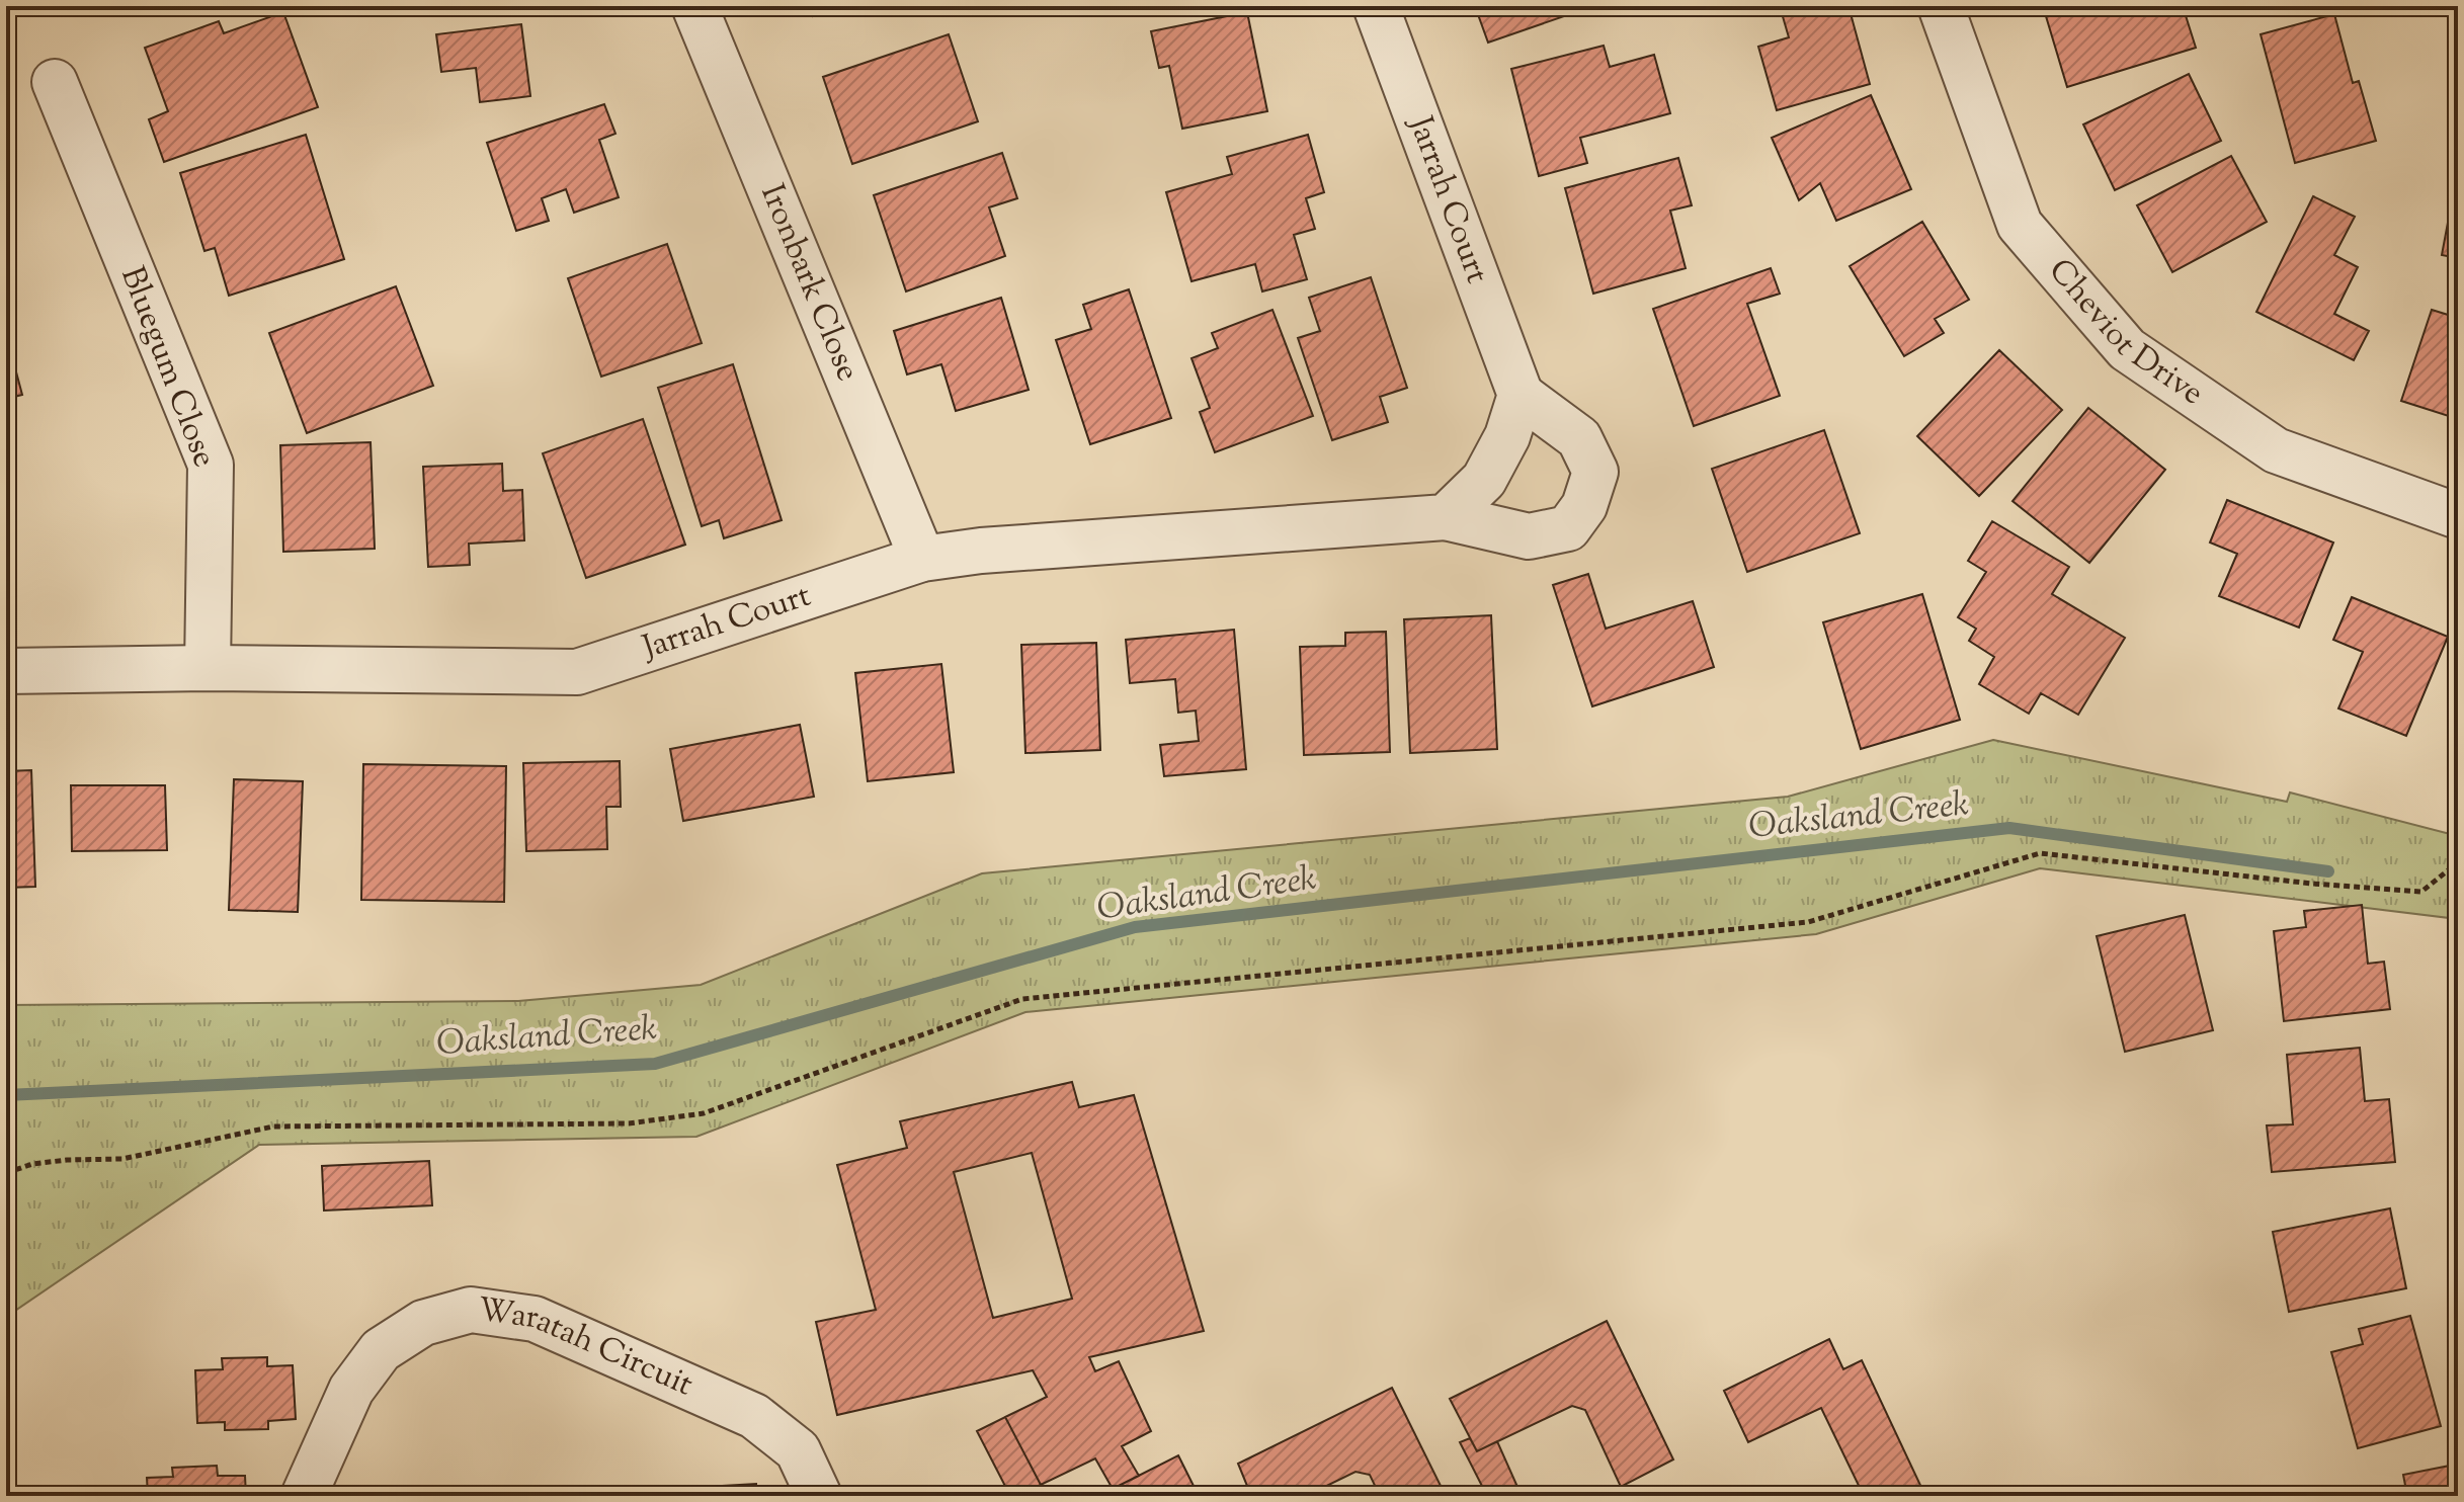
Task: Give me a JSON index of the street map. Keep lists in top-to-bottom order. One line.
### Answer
{"streets":{"street":["Jarrah Court","Ironbark Close","Cheviot Drive","Bluegum Close","Waratah Circuit"]},"crossings":[["Jarrah Court","Ironbark Close"],["Jarrah Court","Bluegum Close"]],"water":["Oaksland Creek"]}
